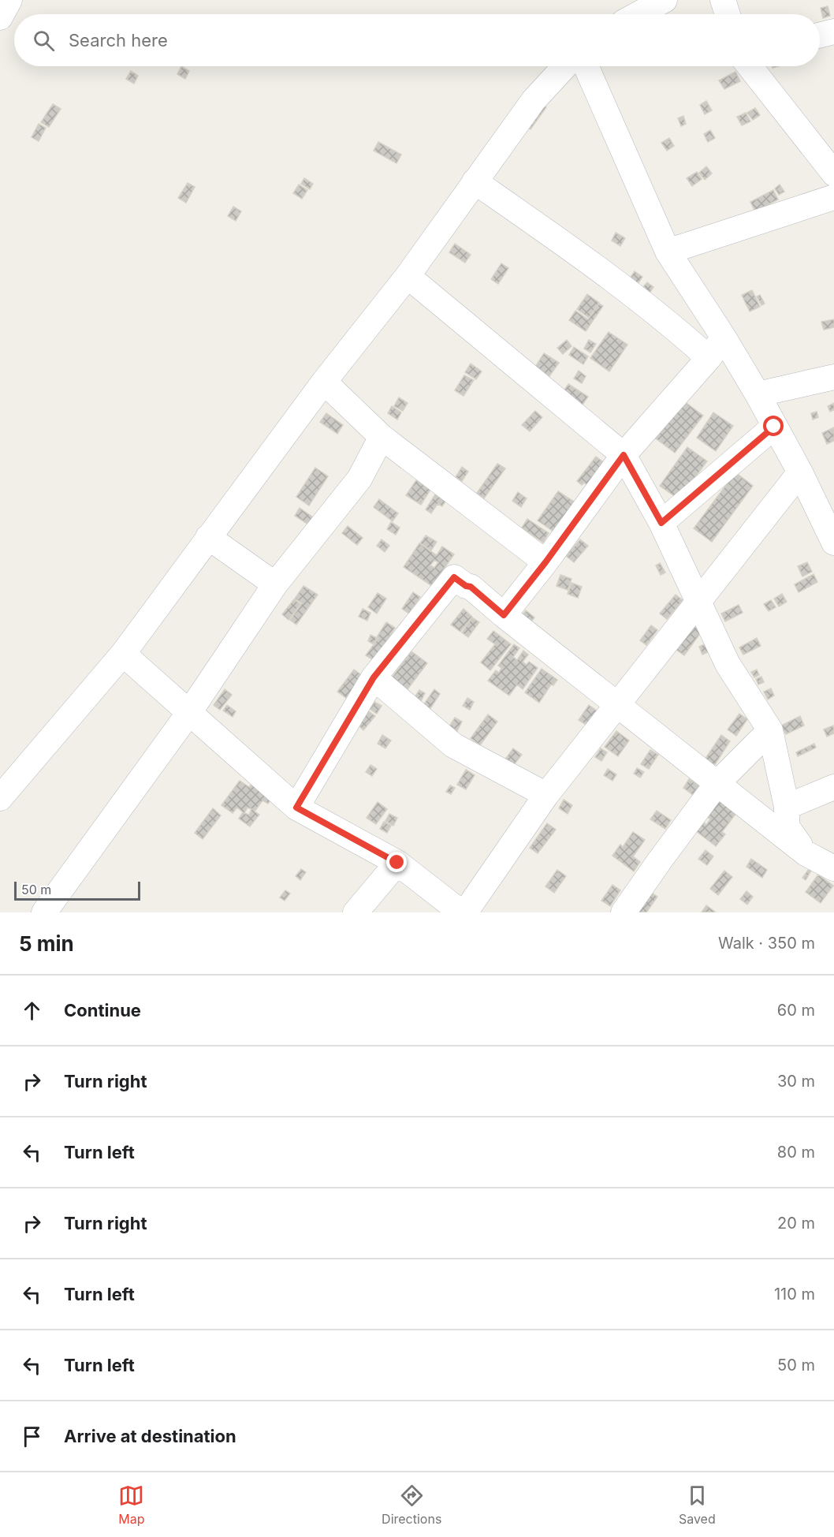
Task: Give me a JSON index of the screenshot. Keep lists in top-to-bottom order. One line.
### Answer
{"scale_bar":"50 m","page":{"search":"Search here","scale":"50 m","heading":["5 min","Walk · 350 m"],"list":[["Continue","60 m"],["Turn right","30 m"],["Turn left","80 m"],["Turn right","20 m"],["Turn left","110 m"],["Turn left","50 m"],"Arrive at destination"],"nav":["Map","Directions","Saved"]}}
